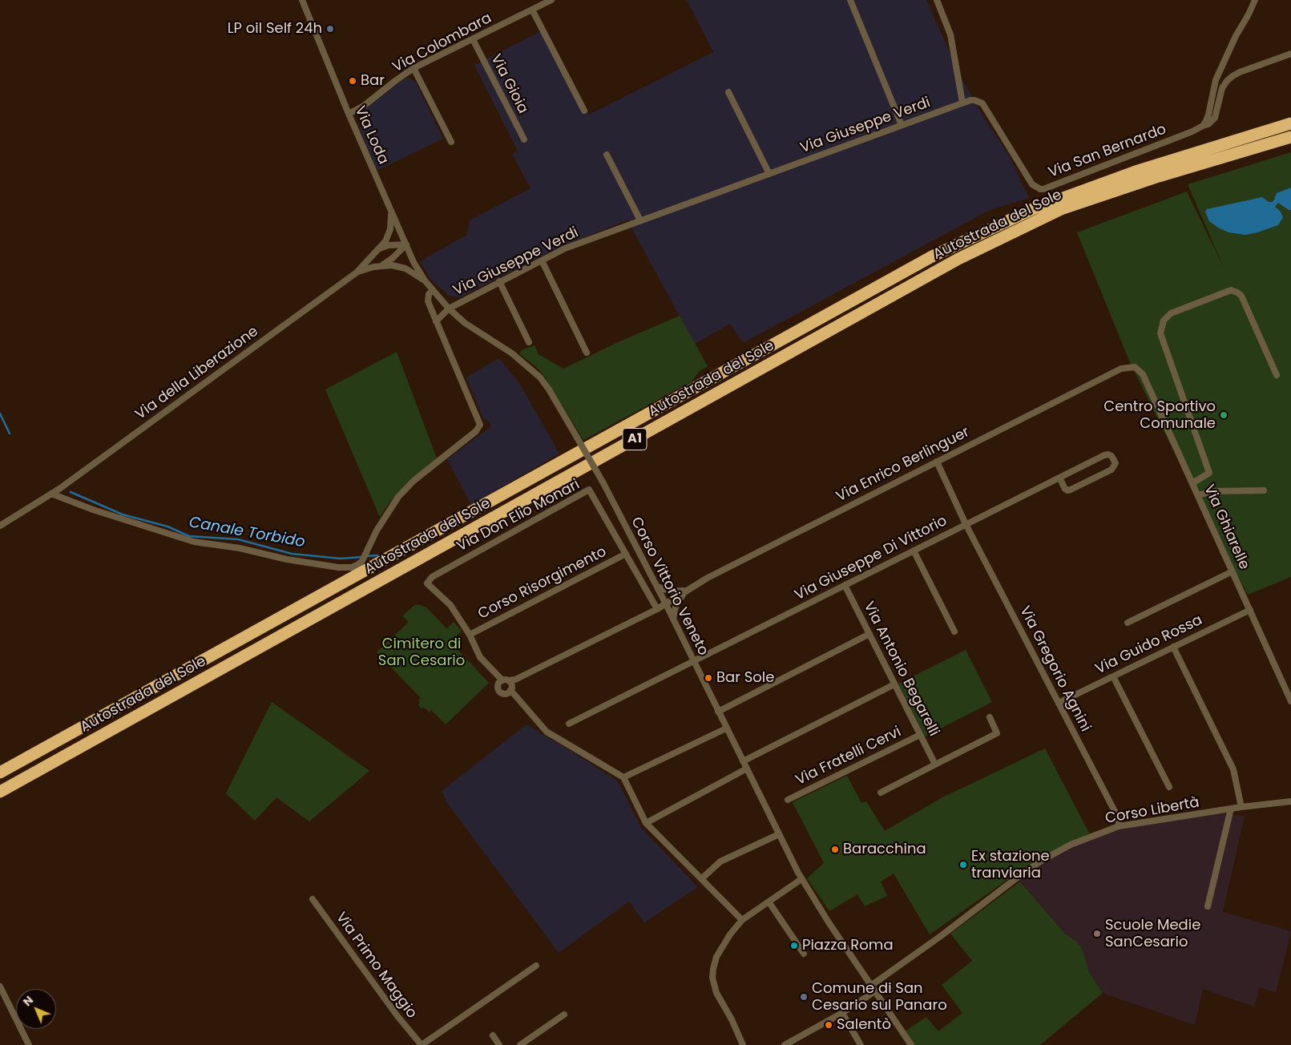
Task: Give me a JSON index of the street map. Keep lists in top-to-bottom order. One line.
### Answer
{"streets":{"highway":["Autostrada del Sole","A1"],"street":["Via Colombara","Via Gioia","Via Giuseppe Verdi","Via Loda","Via San Bernardo","Via della Liberazione","Via Enrico Berlinguer","Via Don Elio Monari","Via Ghiarelle","Via Giuseppe Di Vittorio","Corso Risorgimento","Corso Vittorio Veneto","Via Guido Rossa","Via Antonio Begarelli","Via Gregorio Agnini","Via Fratelli Cervi","Corso Libertà","Via Primo Maggio"]},"crossings":[["Via Colombara","Via Gioia"],["Via Colombara","Via Loda"],["Via Giuseppe Verdi","Via San Bernardo"],["Via Giuseppe Verdi","Corso Vittorio Veneto"],["Via Loda","Via della Liberazione"],["Via Loda","Corso Vittorio Veneto"],["Via della Liberazione","Corso Vittorio Veneto"],["Via Enrico Berlinguer","Via Don Elio Monari"],["Via Enrico Berlinguer","Via Ghiarelle"],["Via Enrico Berlinguer","Corso Vittorio Veneto"],["Via Enrico Berlinguer","Via Gregorio Agnini"],["Via Don Elio Monari","Corso Risorgimento"],["Via Ghiarelle","Via Guido Rossa"],["Via Giuseppe Di Vittorio","Corso Vittorio Veneto"],["Via Giuseppe Di Vittorio","Via Antonio Begarelli"],["Via Giuseppe Di Vittorio","Via Gregorio Agnini"],["Corso Vittorio Veneto","Corso Libertà"],["Via Guido Rossa","Via Gregorio Agnini"],["Via Antonio Begarelli","Via Fratelli Cervi"],["Via Gregorio Agnini","Corso Libertà"]],"water":["Canale Torbido"],"parks":["Cimitero di San Cesario"],"places":["LP oil Self 24h","Bar","Centro Sportivo Comunale","Bar Sole","Baracchina","Ex stazione tranviaria","Scuole Medie SanCesario","Piazza Roma","Comune di San Cesario sul Panaro","Salentò"],"north":"top left"}
